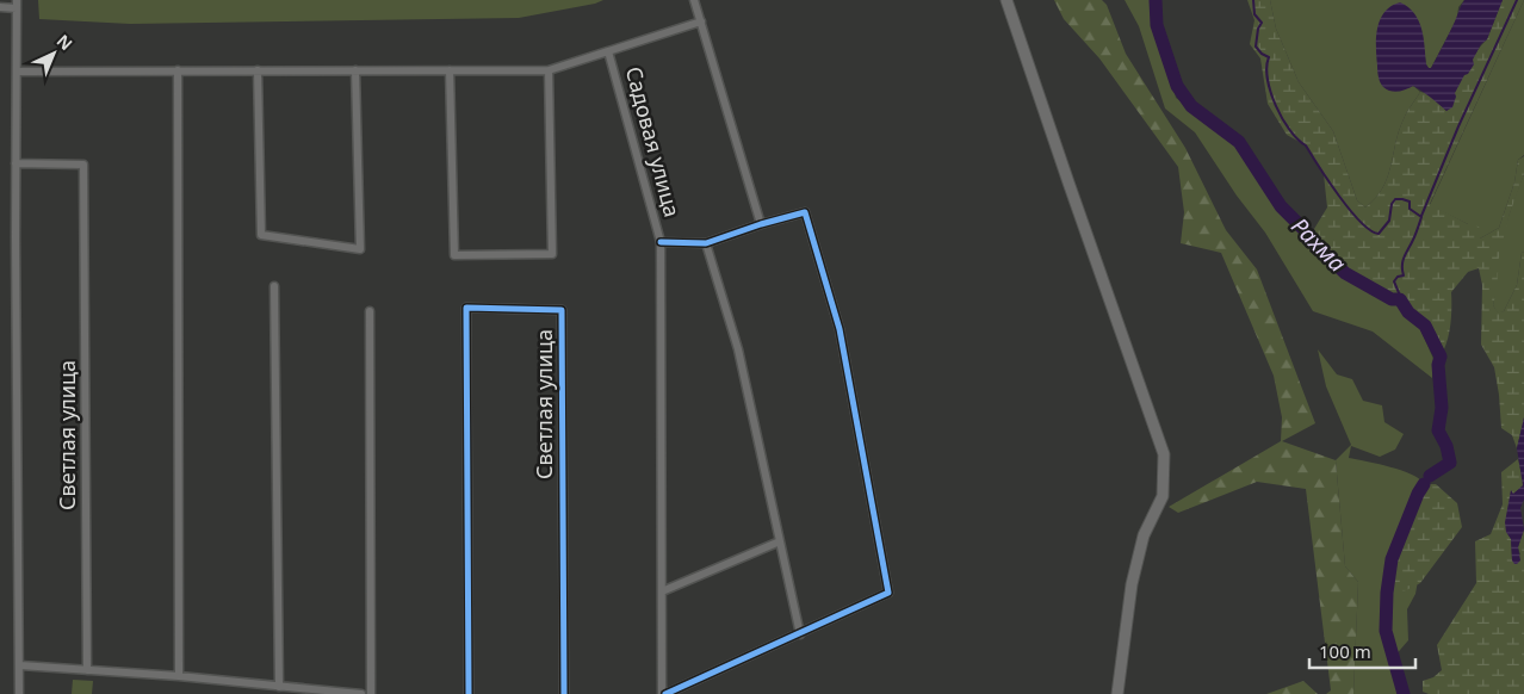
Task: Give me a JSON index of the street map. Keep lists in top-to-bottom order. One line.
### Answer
{"streets":{"street":["Садовая улица","Светлая улица"]},"water":["Рахма"],"scale_bar":"100 m","north":"top right"}
